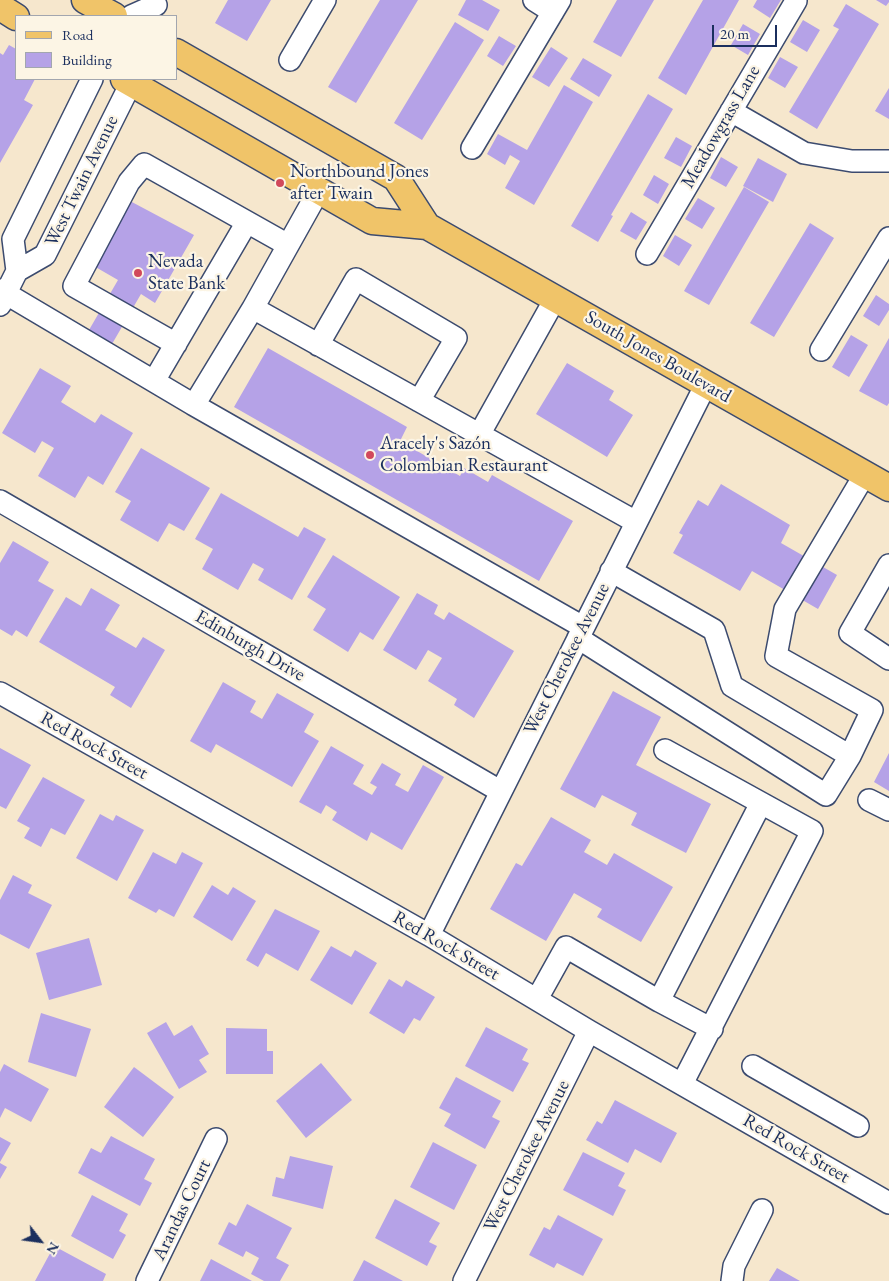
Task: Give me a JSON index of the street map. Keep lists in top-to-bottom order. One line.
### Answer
{"streets":{"main road":["South Jones Boulevard"],"street":["Meadowgrass Lane","West Twain Avenue","Edinburgh Drive","West Cherokee Avenue","Red Rock Street","Arandas Court"]},"crossings":[["West Twain Avenue","South Jones Boulevard"],["South Jones Boulevard","West Cherokee Avenue"],["Edinburgh Drive","West Cherokee Avenue"],["West Cherokee Avenue","Red Rock Street"]],"places":["Northbound Jones after Twain","Nevada State Bank","Aracely's Sazón Colombian Restaurant"],"legend":["Road","Building"],"scale_bar":"20 m","north":"bottom right"}
